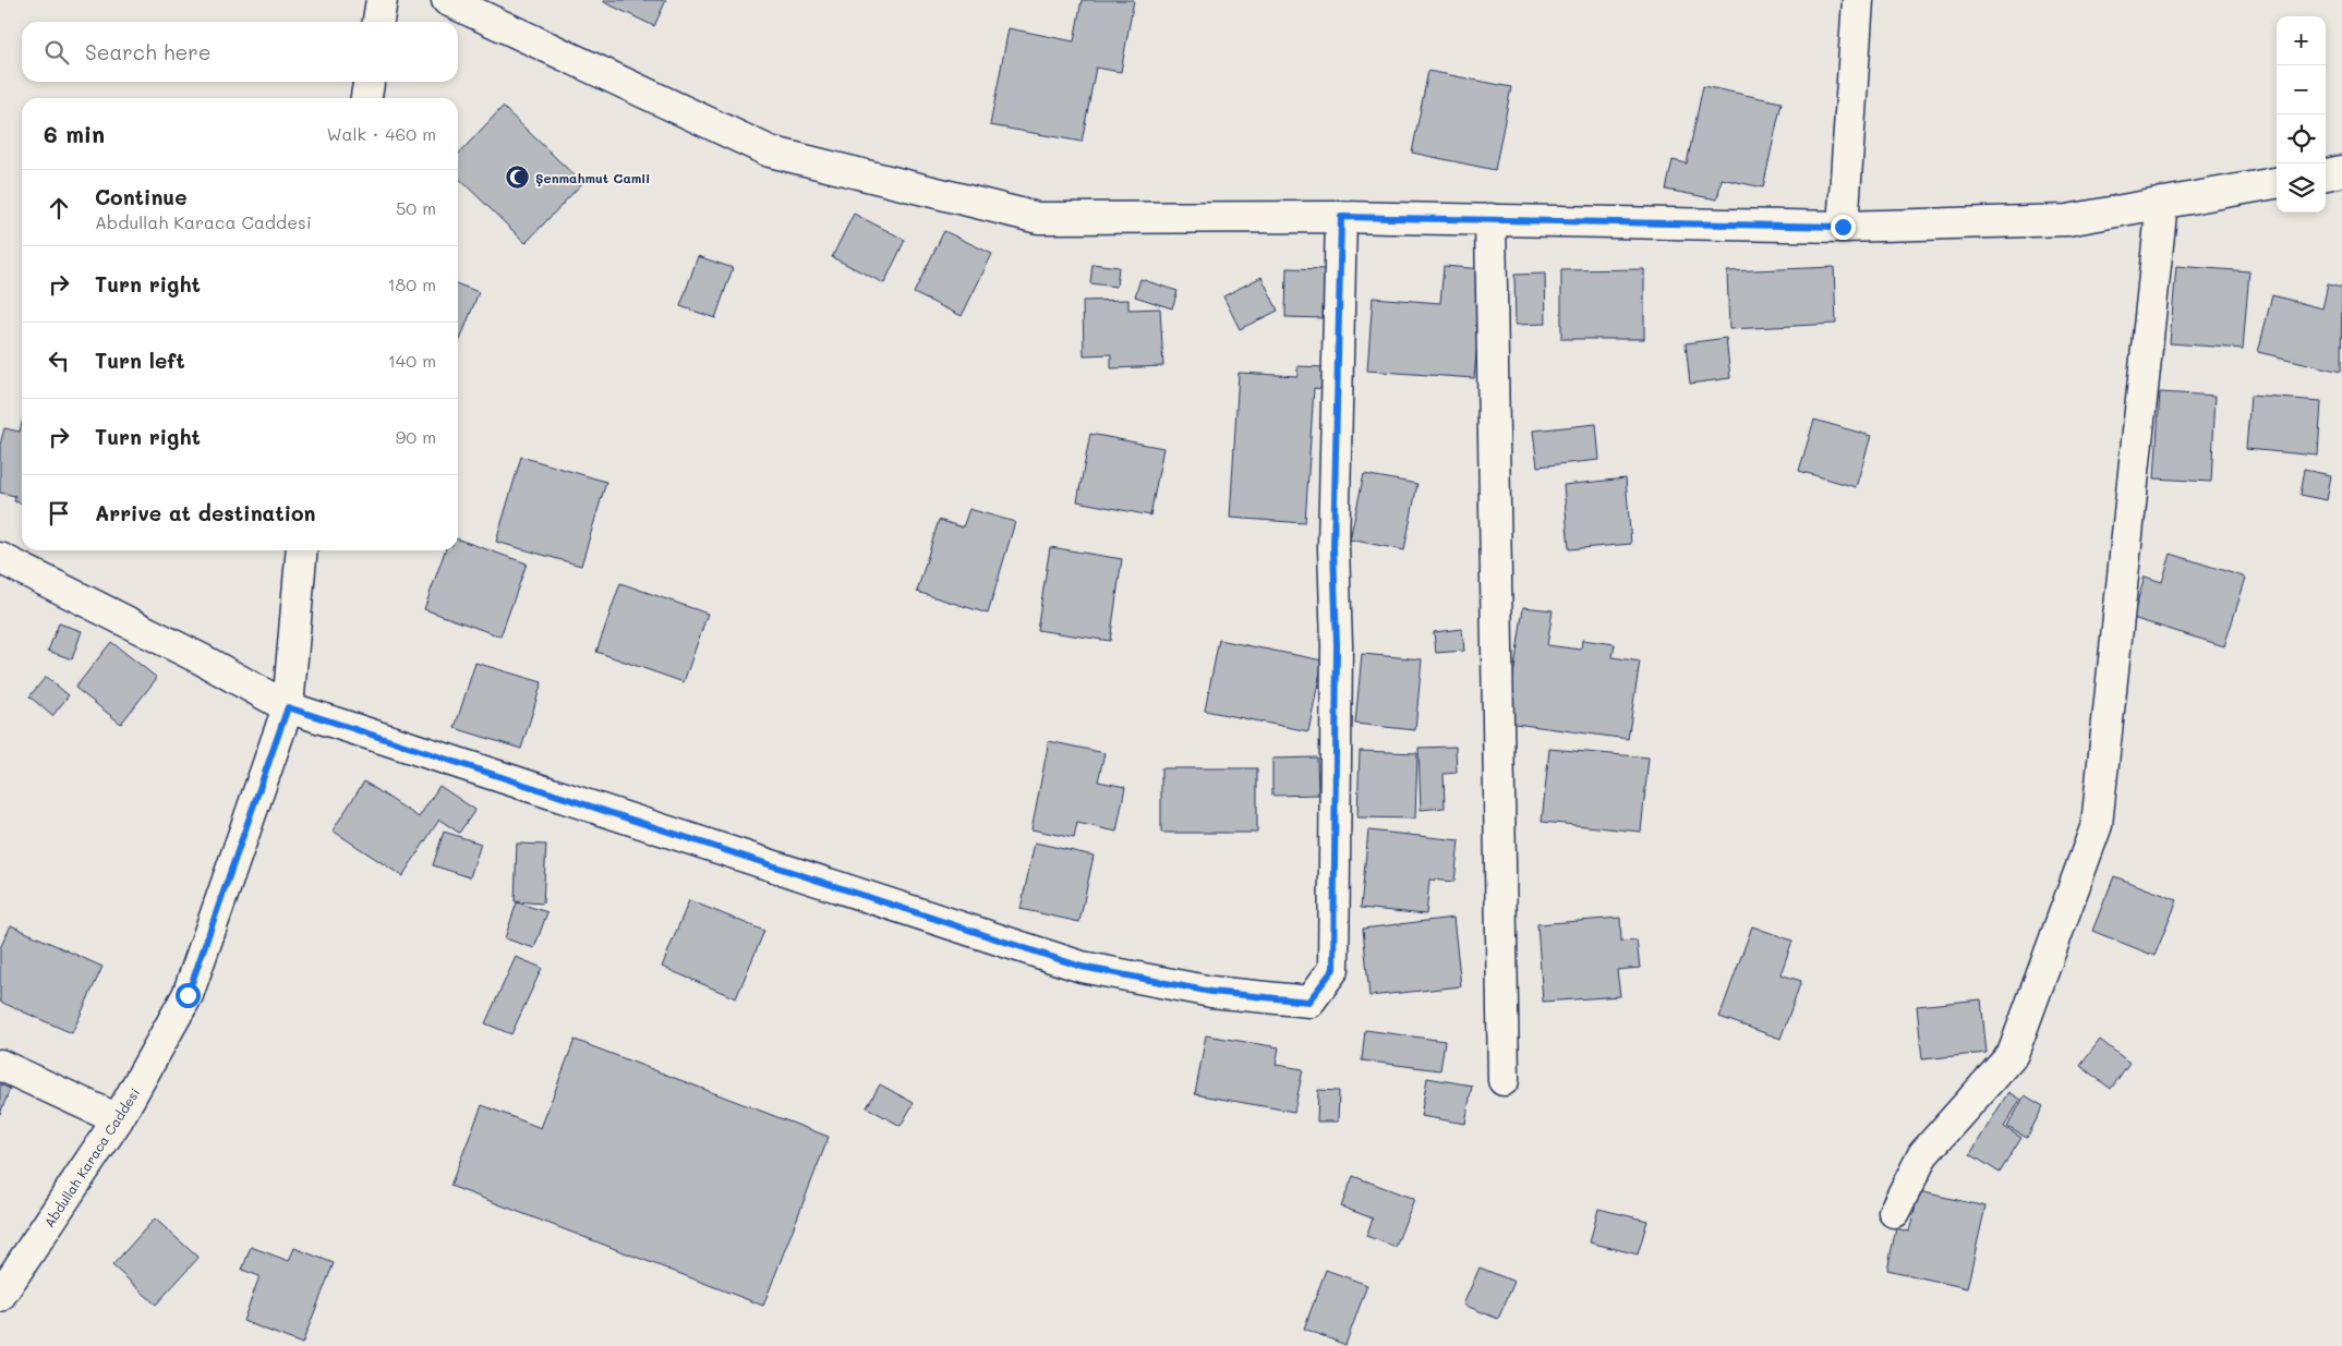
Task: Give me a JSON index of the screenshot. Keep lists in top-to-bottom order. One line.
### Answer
{"streets":{"street":["Abdullah Karaca Caddesi"]},"places":{"mosque":["Şenmahmut Camii"]},"page":{"map_buttons":["+","−"],"search":"Search here","heading":["6 min","Walk · 460 m"],"list":[["Continue","Abdullah Karaca Caddesi","50 m"],["Turn right","180 m"],["Turn left","140 m"],["Turn right","90 m"],"Arrive at destination"]}}
